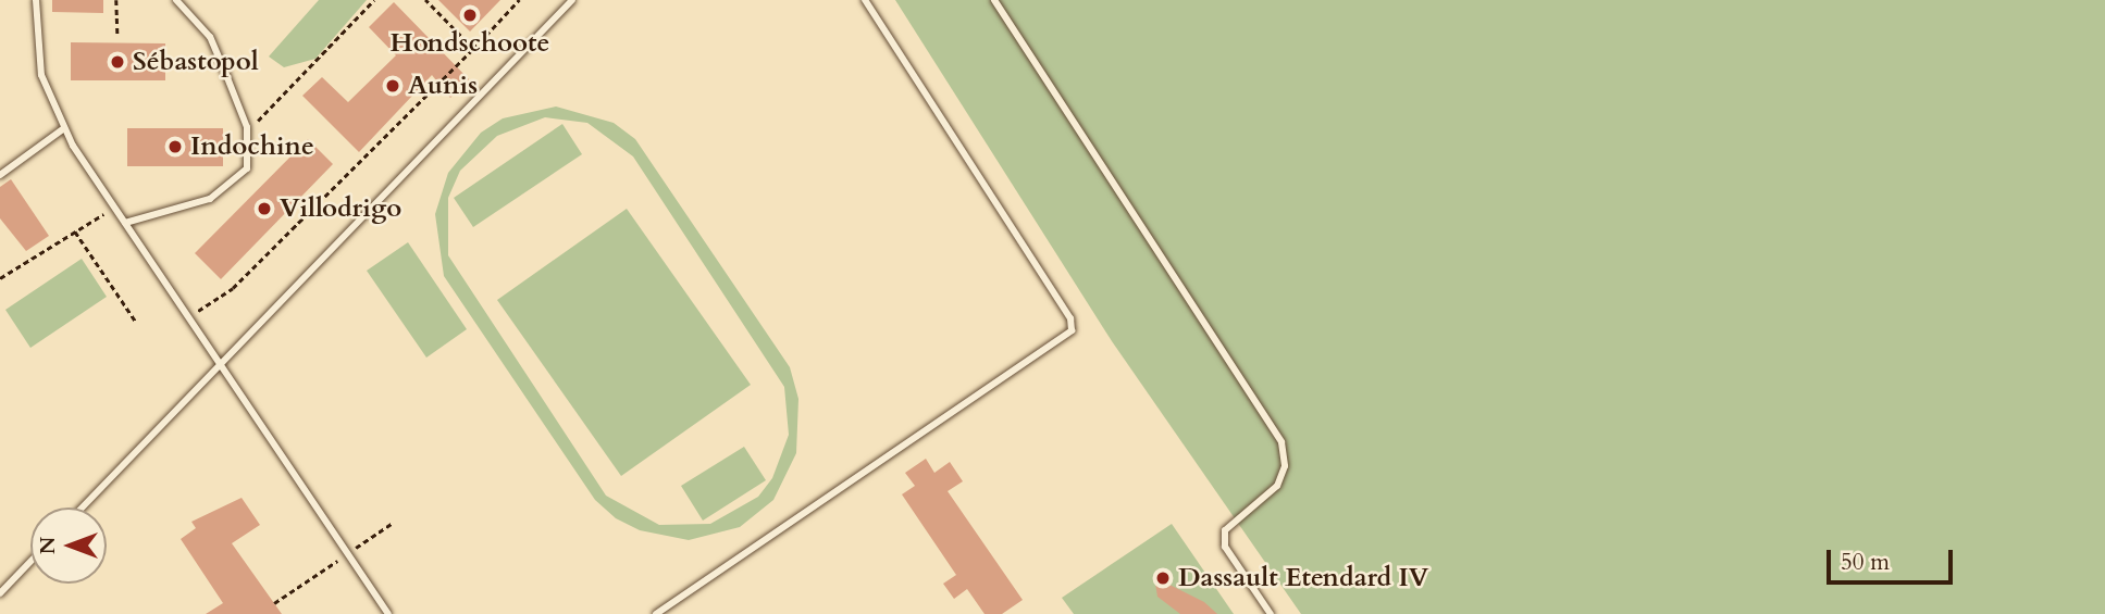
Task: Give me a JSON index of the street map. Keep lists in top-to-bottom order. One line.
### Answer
{"places":["Hondschoote","Sébastopol","Aunis","Indochine","Villodrigo","Dassault Etendard IV"],"scale_bar":"50 m","north":"left"}
